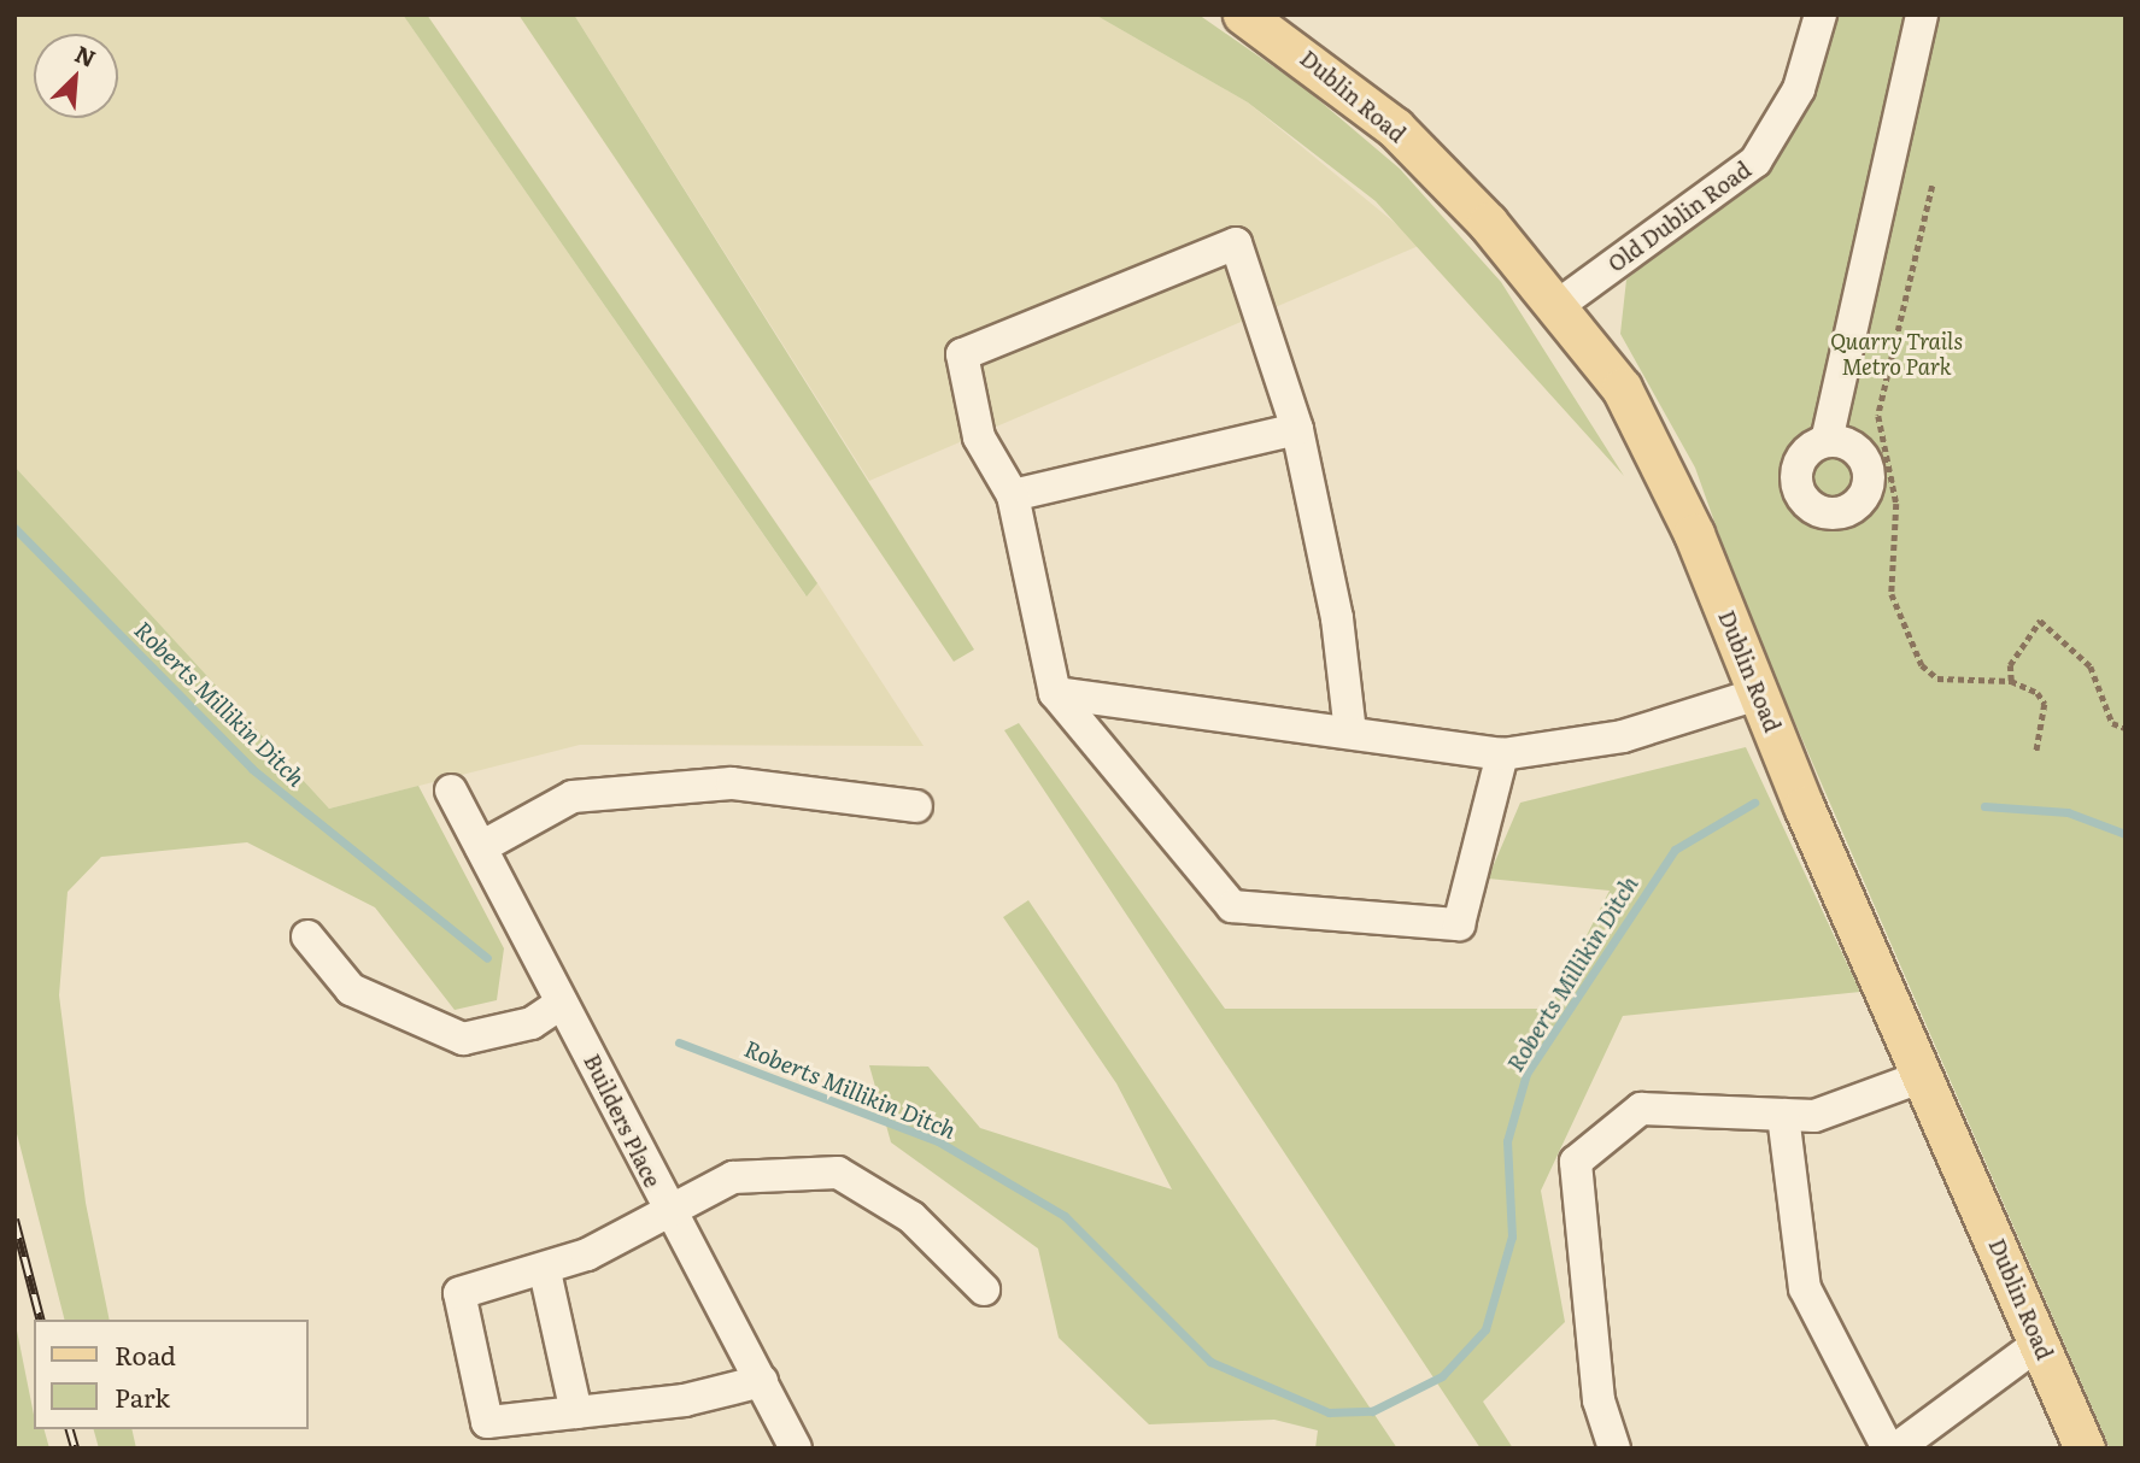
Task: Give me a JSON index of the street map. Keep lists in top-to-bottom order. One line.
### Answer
{"streets":{"main road":["Dublin Road"],"street":["Old Dublin Road","Builders Place"]},"crossings":[["Dublin Road","Old Dublin Road"]],"water":["Roberts Millikin Ditch"],"parks":["Quarry Trails Metro Park"],"legend":["Road","Park"],"north":"top right"}
